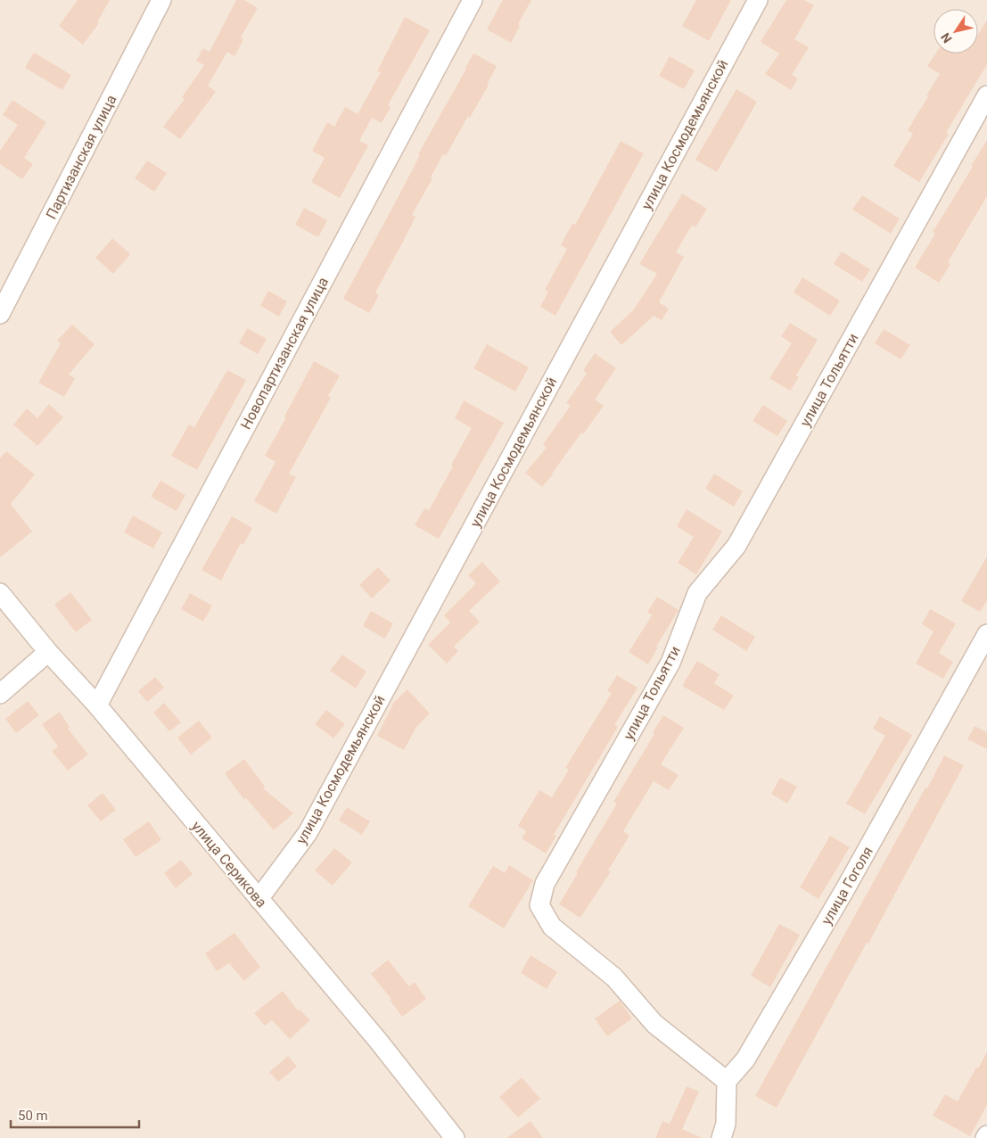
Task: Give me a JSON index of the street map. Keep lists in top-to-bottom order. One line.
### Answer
{"streets":{"street":["улица Космодемьянской","Партизанская улица","Новопартизанская улица","улица Тольятти","улица Серикова","улица Гоголя"]},"crossings":[["улица Космодемьянской","улица Серикова"],["Новопартизанская улица","улица Серикова"],["улица Тольятти","улица Гоголя"]],"scale_bar":"50 m","north":"bottom left"}
